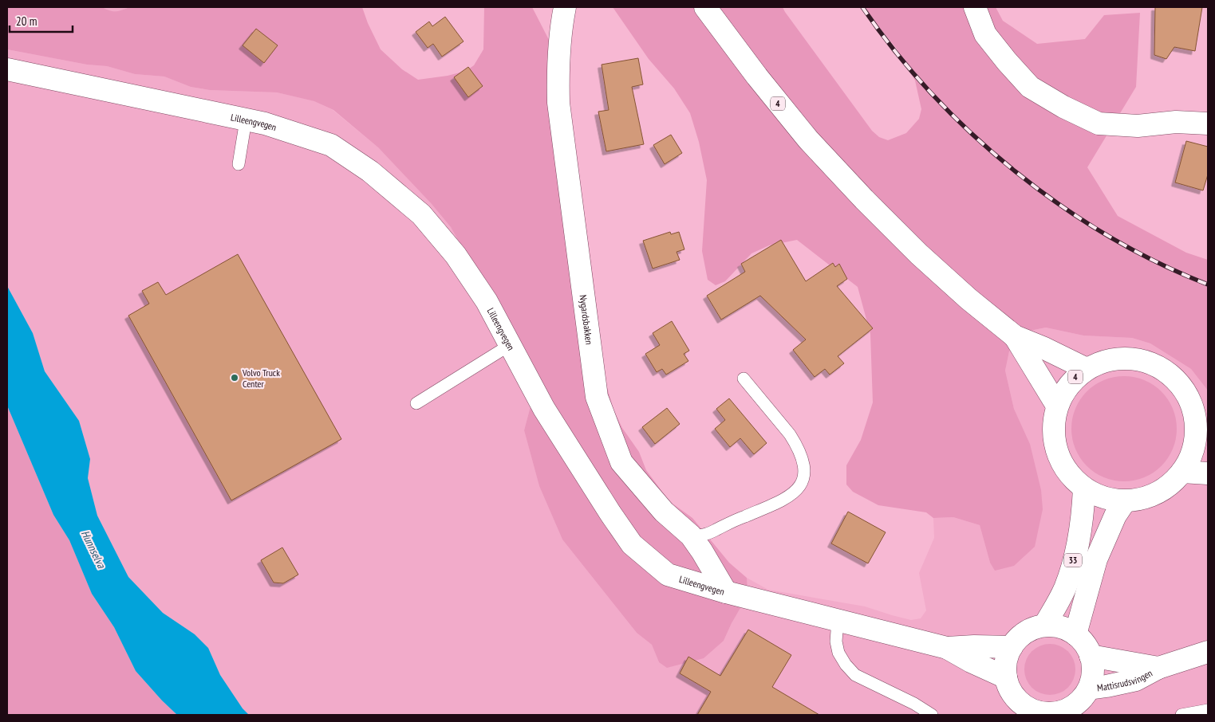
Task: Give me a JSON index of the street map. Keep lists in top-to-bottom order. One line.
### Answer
{"streets":{"main road":["4","Lilleengvegen","Nygardsbakken","33","Mattisrudsvingen"]},"crossings":[["4","33"],["Lilleengvegen","Nygardsbakken"],["Lilleengvegen","33"],["Lilleengvegen","Mattisrudsvingen"],["33","Mattisrudsvingen"]],"water":["Hunnselva"],"places":["Volvo Truck Center"],"scale_bar":"20 m"}
